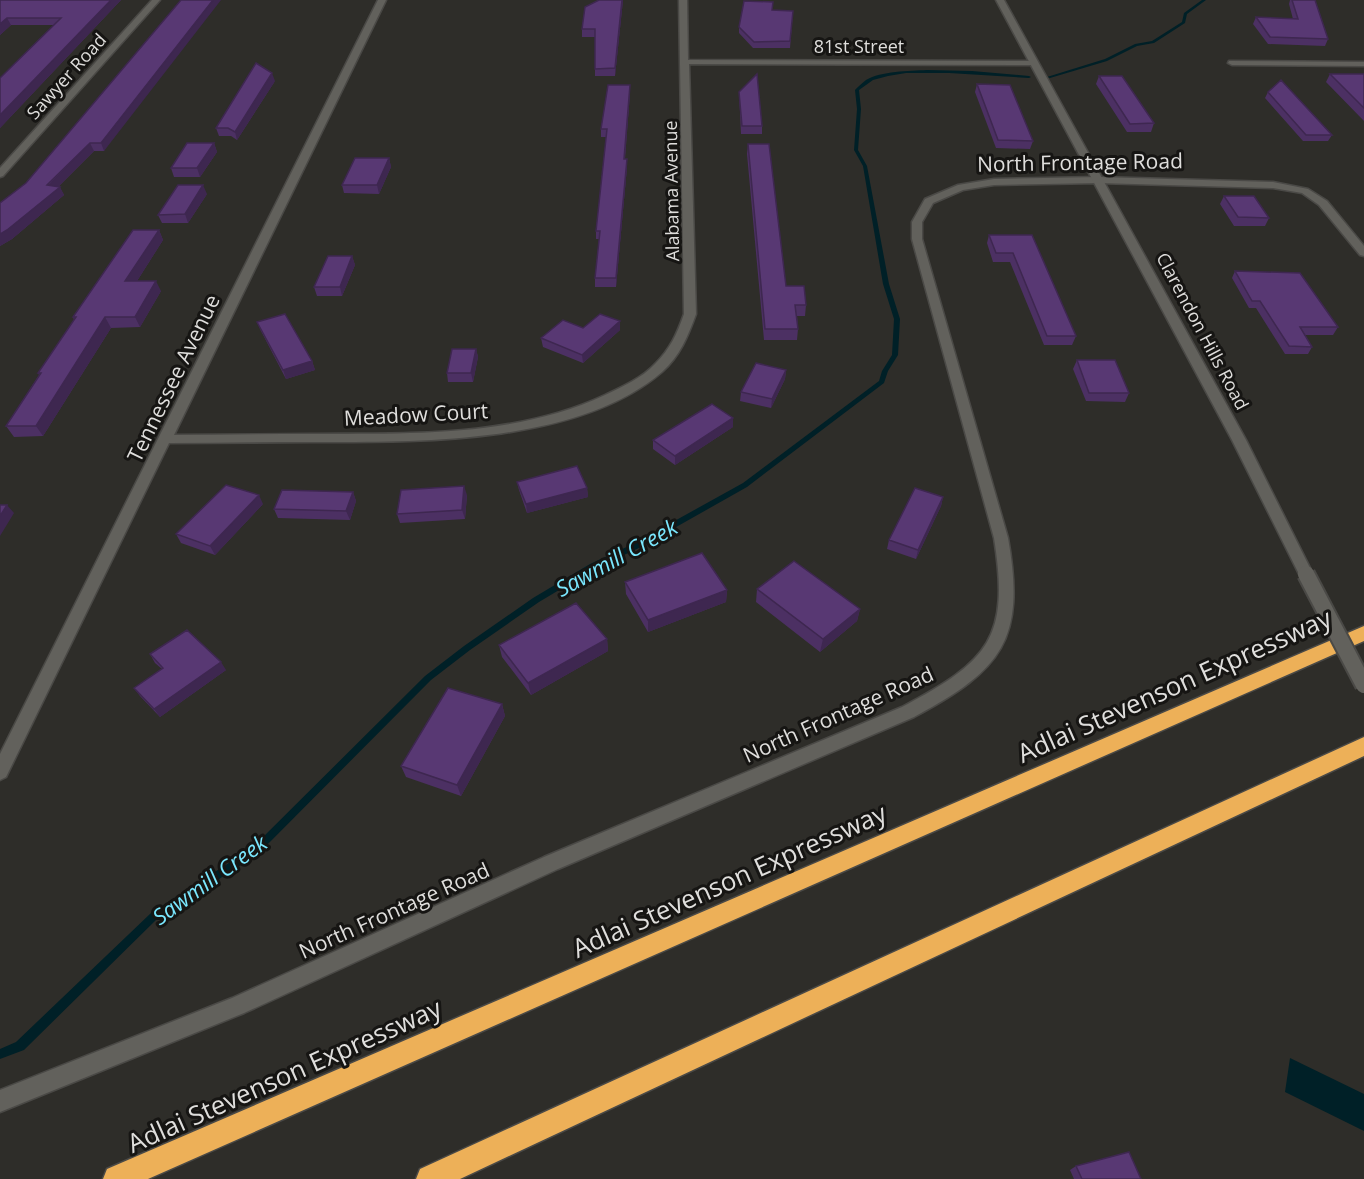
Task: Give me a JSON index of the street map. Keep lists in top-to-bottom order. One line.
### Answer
{"streets":{"highway":["Adlai Stevenson Expressway"],"street":["81st Street","Sawyer Road","North Frontage Road","Alabama Avenue","Clarendon Hills Road","Tennessee Avenue","Meadow Court"]},"crossings":[["81st Street","Alabama Avenue"],["81st Street","Clarendon Hills Road"],["North Frontage Road","Clarendon Hills Road"],["Alabama Avenue","Meadow Court"],["Tennessee Avenue","Meadow Court"]],"water":["Sawmill Creek"]}
